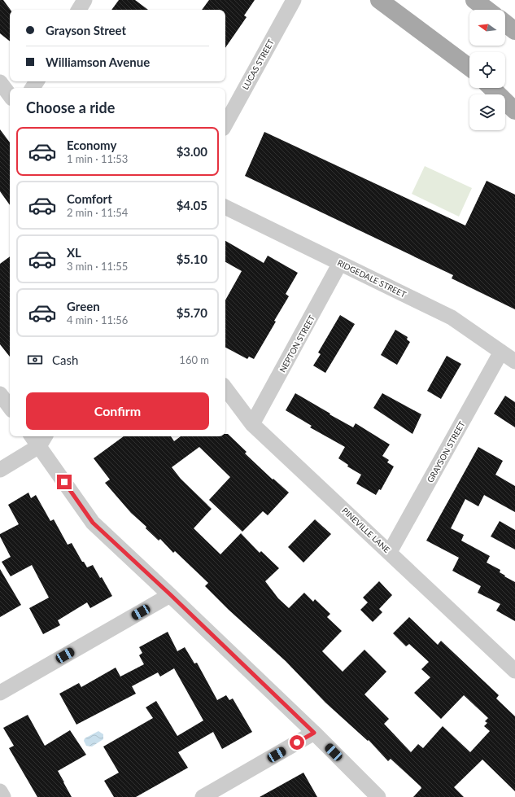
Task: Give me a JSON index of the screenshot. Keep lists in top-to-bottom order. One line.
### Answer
{"streets":{"street":["LUCAS STREET","RIDGEDALE STREET","NEPTON STREET","GRAYSON STREET","PINEVILLE LANE"]},"crossings":[["RIDGEDALE STREET","NEPTON STREET"],["RIDGEDALE STREET","GRAYSON STREET"],["NEPTON STREET","PINEVILLE LANE"],["GRAYSON STREET","PINEVILLE LANE"]],"north":"left","page":{"banner":["Grayson Street","Williamson Avenue"],"heading":"Choose a ride","list":[{"name":"Economy","note":"1 min · 11:53","value":"$3.00"},{"name":"Comfort","note":"2 min · 11:54","value":"$4.05"},{"name":"XL","note":"3 min · 11:55","value":"$5.10"},{"name":"Green","note":"4 min · 11:56","value":"$5.70"}],"pay":["Cash","160 m"],"buttons":"Confirm"}}
